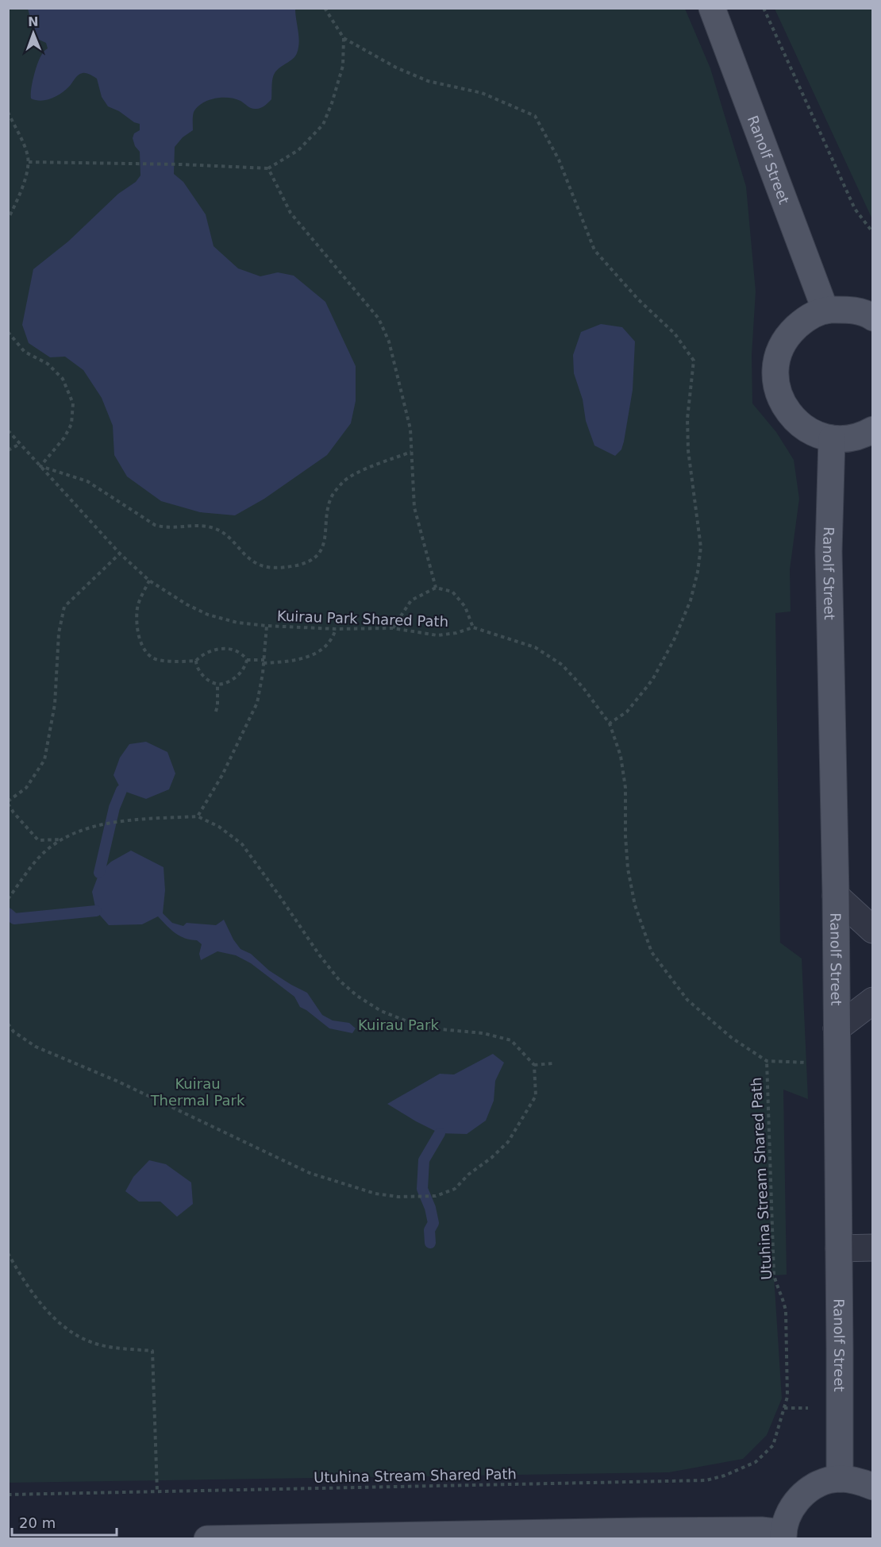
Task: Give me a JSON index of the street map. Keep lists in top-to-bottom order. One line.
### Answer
{"streets":{"main road":["Ranolf Street"],"path":["Kuirau Park Shared Path","Utuhina Stream Shared Path"]},"parks":["Kuirau Park","Kuirau Thermal Park"],"scale_bar":"20 m","north":"top"}
